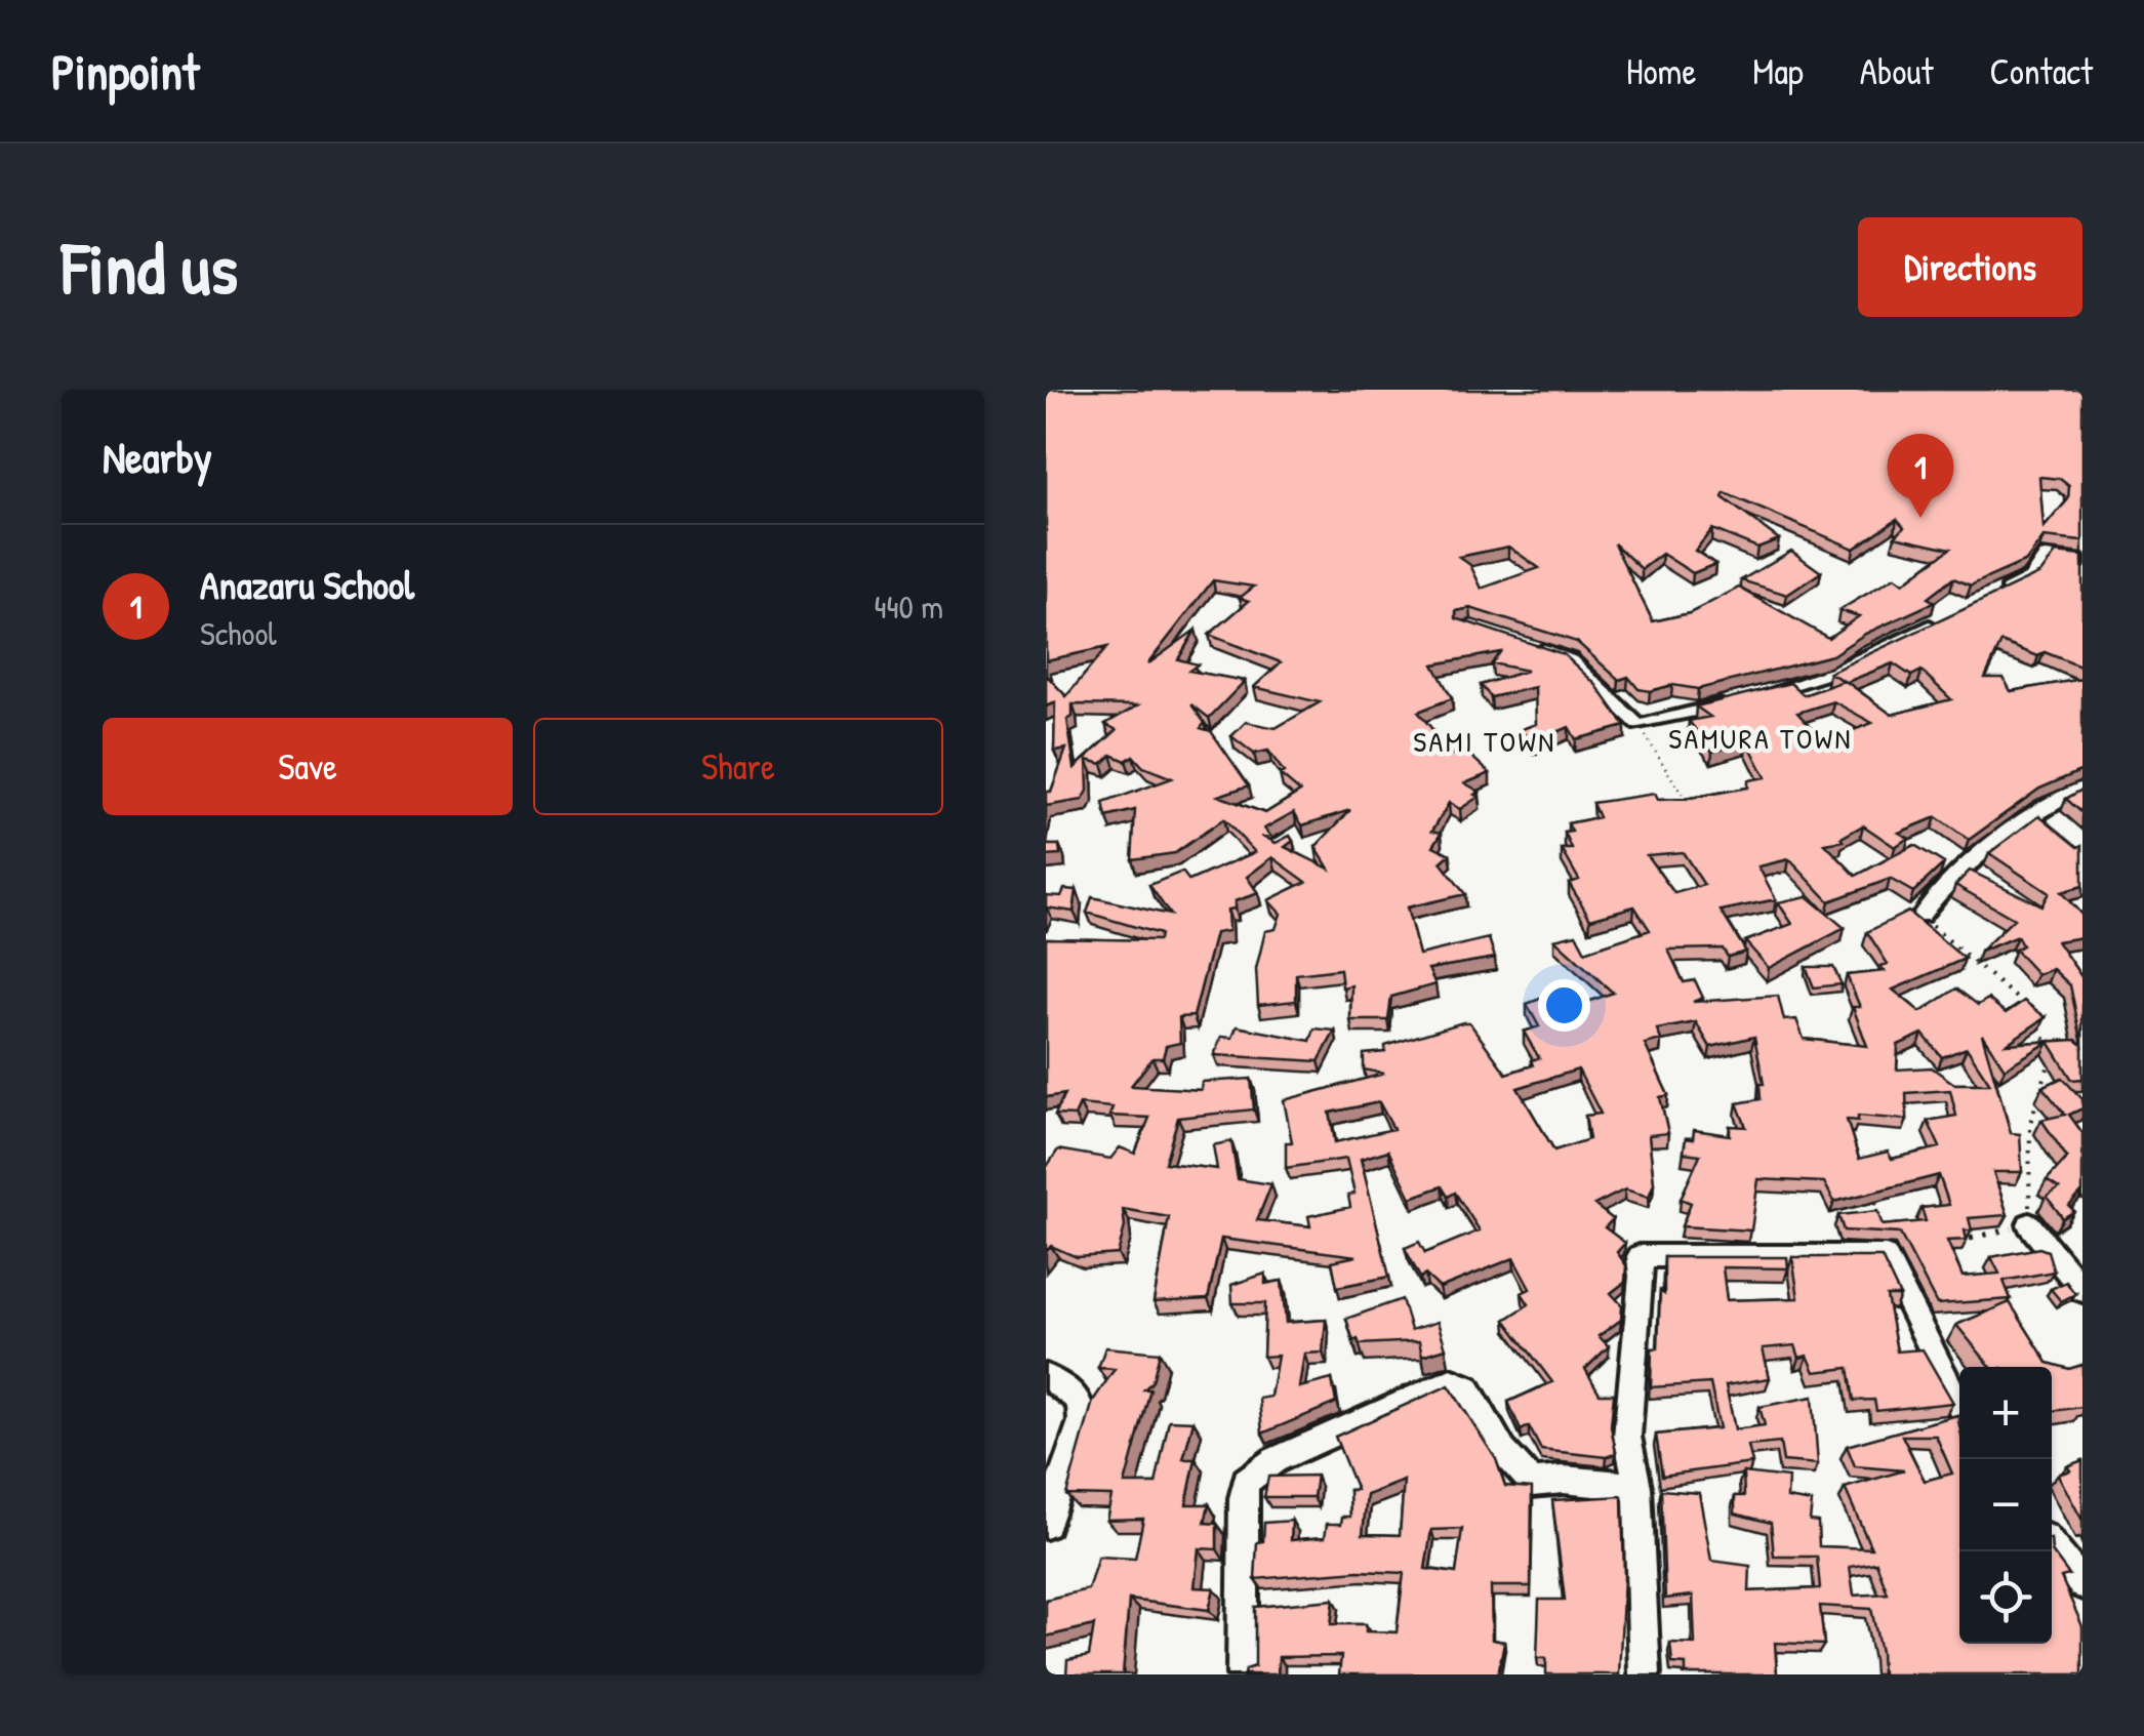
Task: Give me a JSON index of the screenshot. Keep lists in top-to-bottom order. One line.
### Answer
{"districts":["SAMURA TOWN","SAMI TOWN"],"page":{"header":"Pinpoint","nav":["Home","Map","About","Contact"],"buttons":["Directions",["Save","Share"]],"title":"Find us","heading":"Nearby","pins":"1","list":[{"mark":"1","name":"Anazaru School","note":"School","value":"440 m"}],"map_buttons":["+","−"]}}
